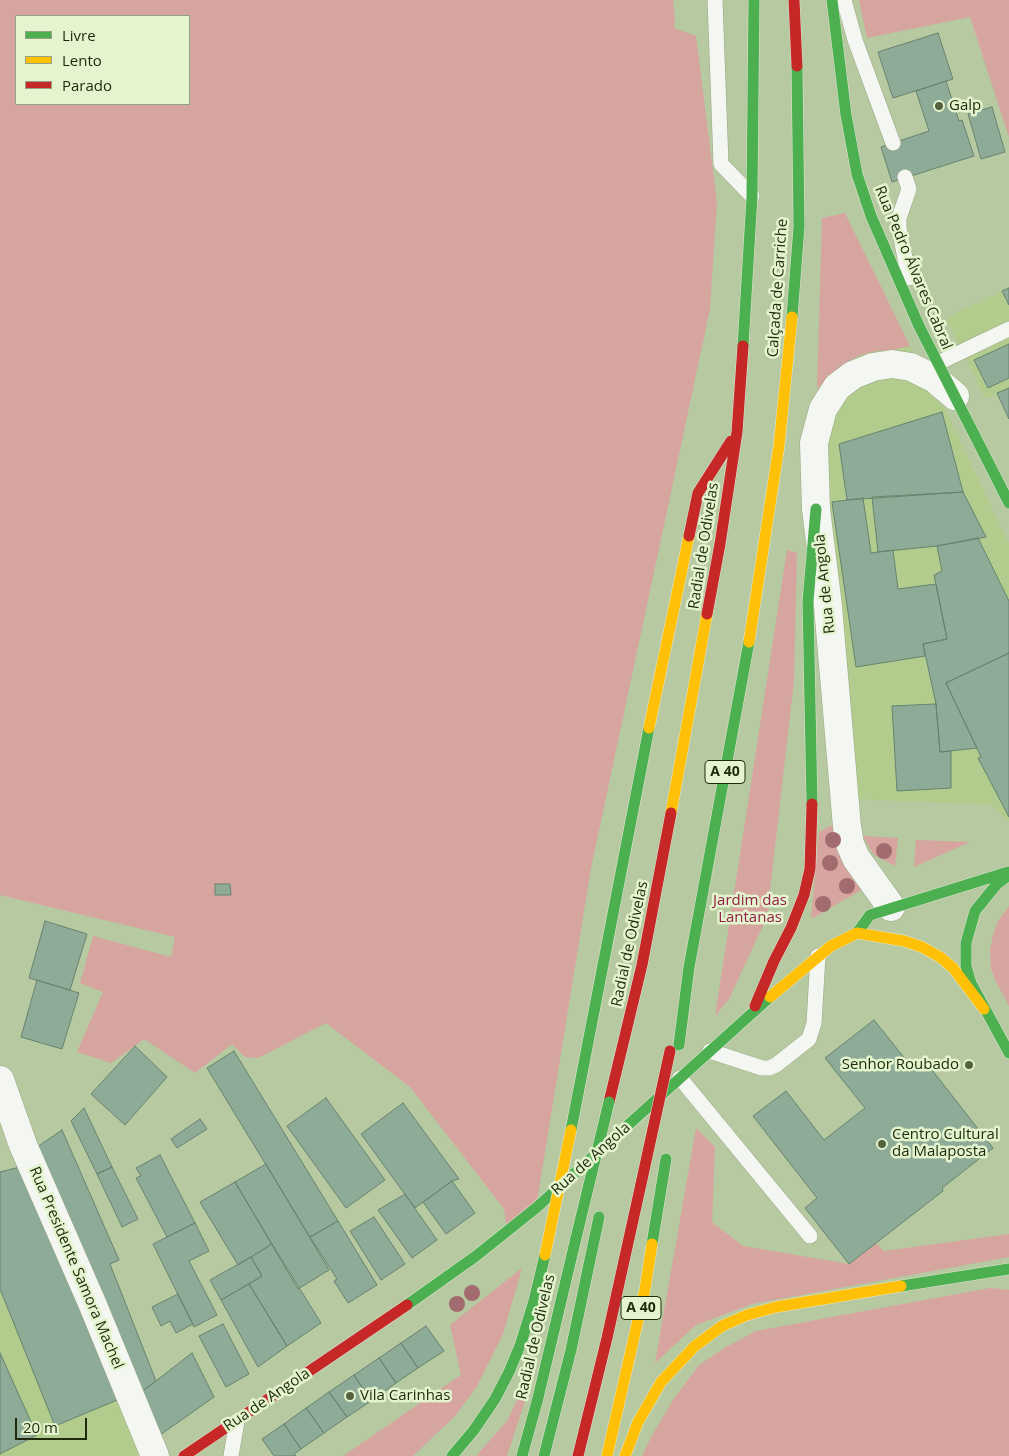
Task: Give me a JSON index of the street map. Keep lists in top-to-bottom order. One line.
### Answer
{"streets":{"main road":["Rua Pedro Álvares Cabral","Calçada de Carriche","Radial de Odivelas","Rua de Angola","A 40"],"street":["Rua Presidente Samora Machel"]},"crossings":[["Rua Pedro Álvares Cabral","Rua de Angola"],["Calçada de Carriche","A 40"]],"parks":["Jardim das Lantanas"],"places":["Galp","Senhor Roubado","Centro Cultural da Malaposta","Vila Carinhas"],"legend":["Livre","Lento","Parado"],"scale_bar":"20 m"}
